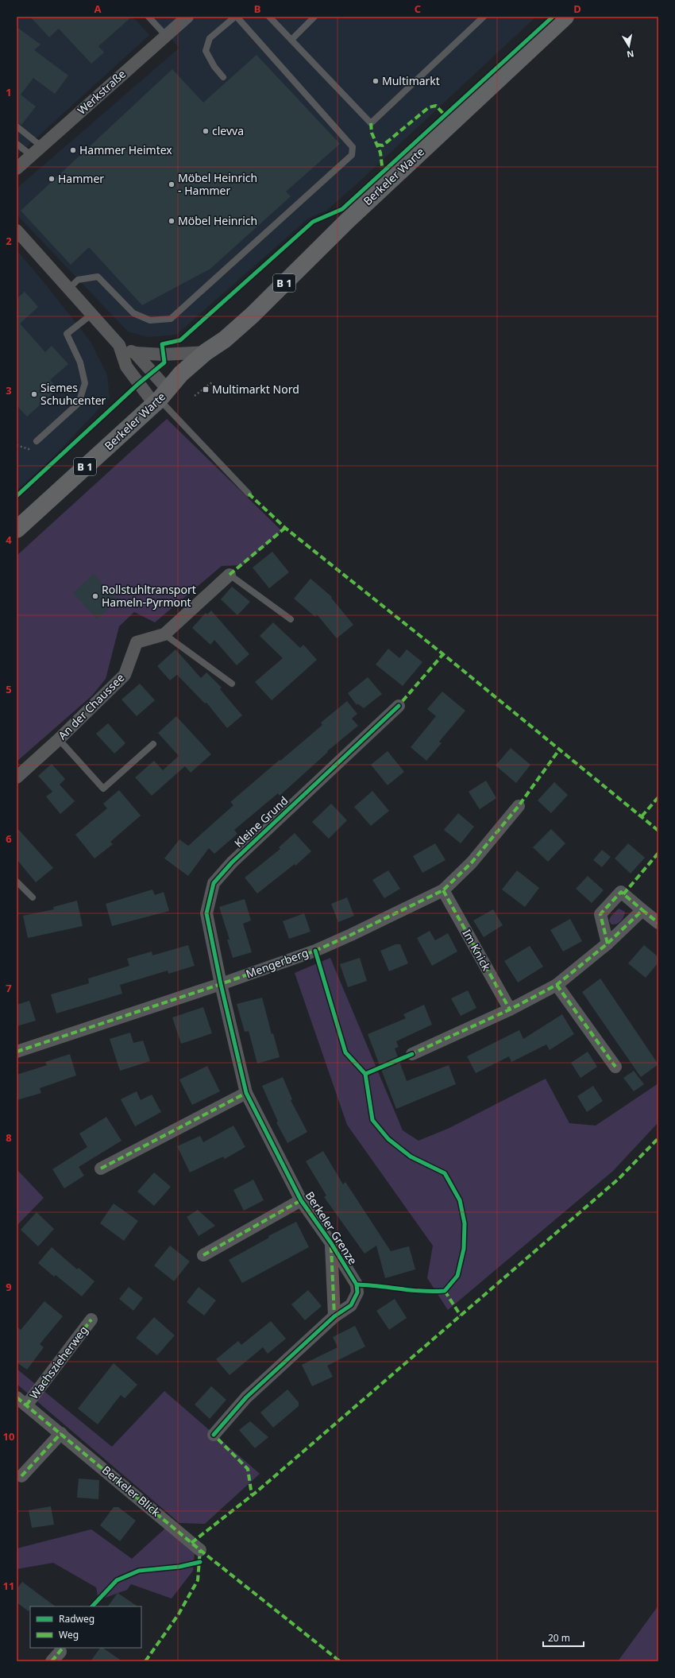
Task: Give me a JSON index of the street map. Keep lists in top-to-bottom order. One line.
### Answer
{"streets":{"main road":["Berkeler Warte","B 1"],"street":["Werkstraße","An der Chaussee","Kleine Grund","Im Knick","Mengerberg","Berkeler Grenze","Wachszieherweg","Berkeler Blick"]},"crossings":[["Kleine Grund","Mengerberg"],["Kleine Grund","Berkeler Grenze"],["Im Knick","Mengerberg"],["Mengerberg","Berkeler Grenze"],["Wachszieherweg","Berkeler Blick"]],"places":{"other":["Multimarkt","clevva","Hammer Heimtex","Hammer","Möbel Heinrich - Hammer","Möbel Heinrich","Siemes Schuhcenter","Rollstuhltransport Hameln-Pyrmont"],"transit":["Multimarkt Nord"]},"legend":["Radweg","Weg"],"scale_bar":"20 m","north":"bottom","grid":{"columns":["A","B","C","D"],"rows":["1","2","3","4","5","6","7","8","9","10","11"]}}
